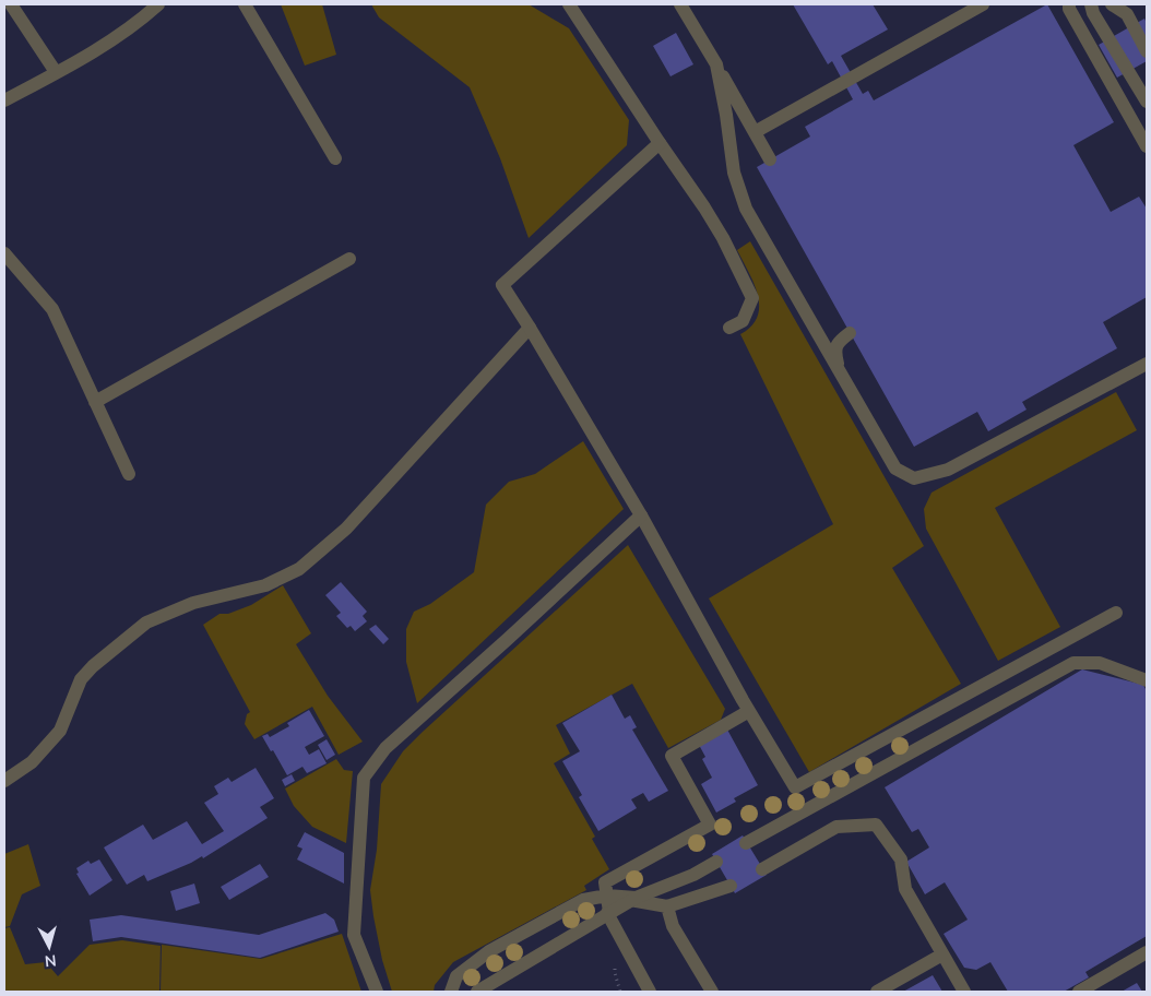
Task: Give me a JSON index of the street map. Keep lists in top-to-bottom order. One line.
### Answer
{"north":"bottom"}
